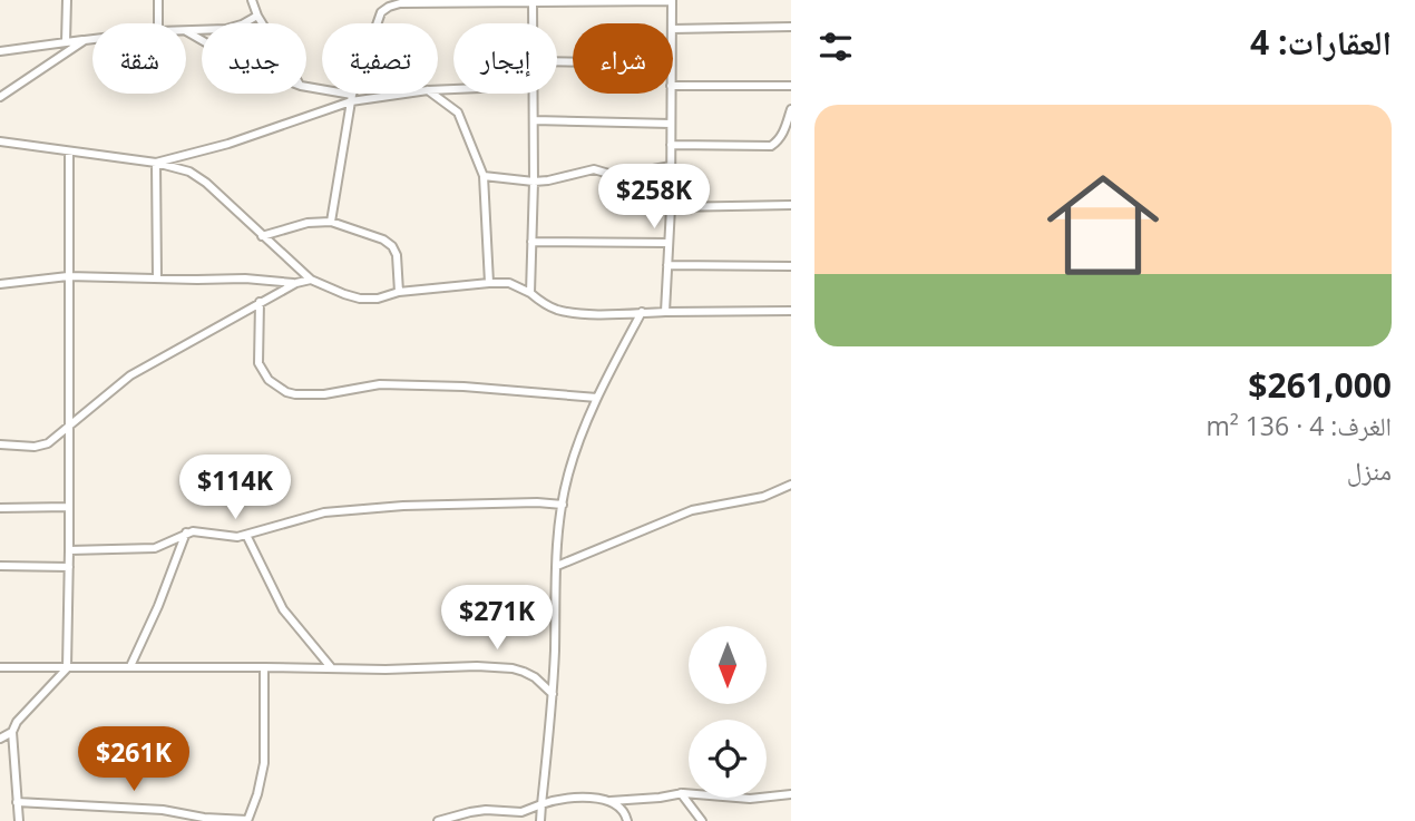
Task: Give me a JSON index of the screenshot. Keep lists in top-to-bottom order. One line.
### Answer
{"north":"bottom","page":{"heading":"العقارات: 4","chip":["شراء","إيجار","تصفية","جديد","شقة"],"list":[{"name":"$261,000","note":"الغرف: 4 · 136 m² · منزل"}],"price":["$258K","$114K","$271K","$261K"]}}
